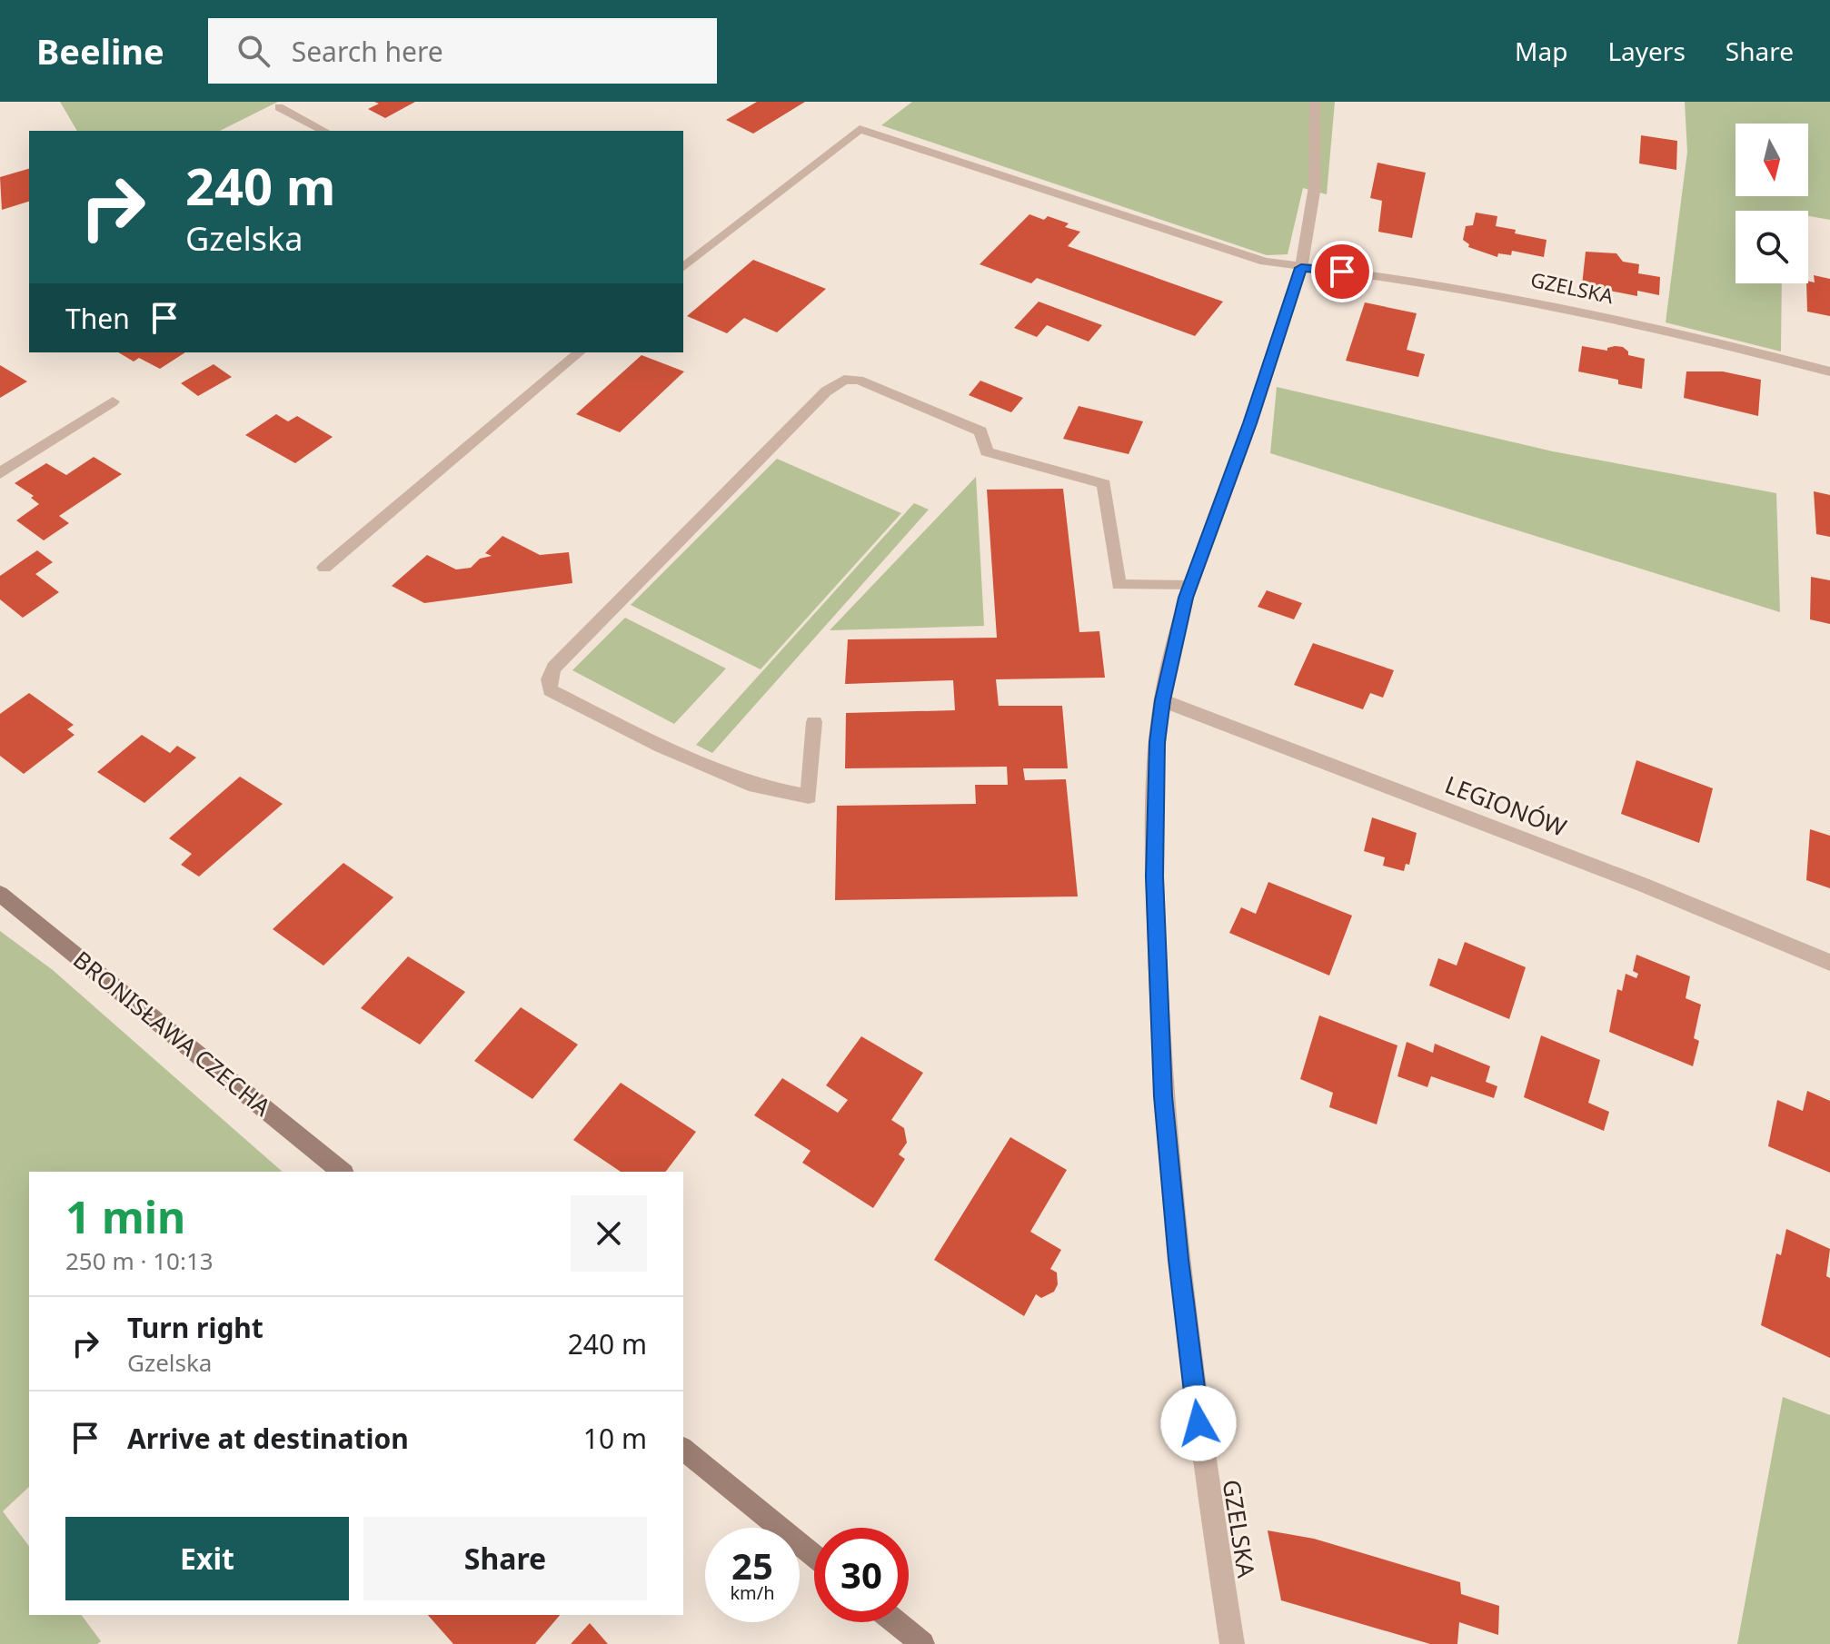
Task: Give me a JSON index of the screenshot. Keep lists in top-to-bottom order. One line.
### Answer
{"streets":{"street":["GZELSKA","LEGIONÓW","BRONISŁAWA CZECHA"]},"crossings":[["GZELSKA","LEGIONÓW"]],"north":"bottom","page":{"header":"Beeline","search":"Search here","nav":["Map","Layers","Share"],"turn":["240 m","Gzelska"],"then":"Then","heading":["1 min","250 m · 10:13"],"list":[{"name":"Turn right","note":"Gzelska","value":"240 m"},{"name":"Arrive at destination","value":"10 m"}],"buttons":["Exit","Share"],"speed":"25 km/h","limit":"30"}}
